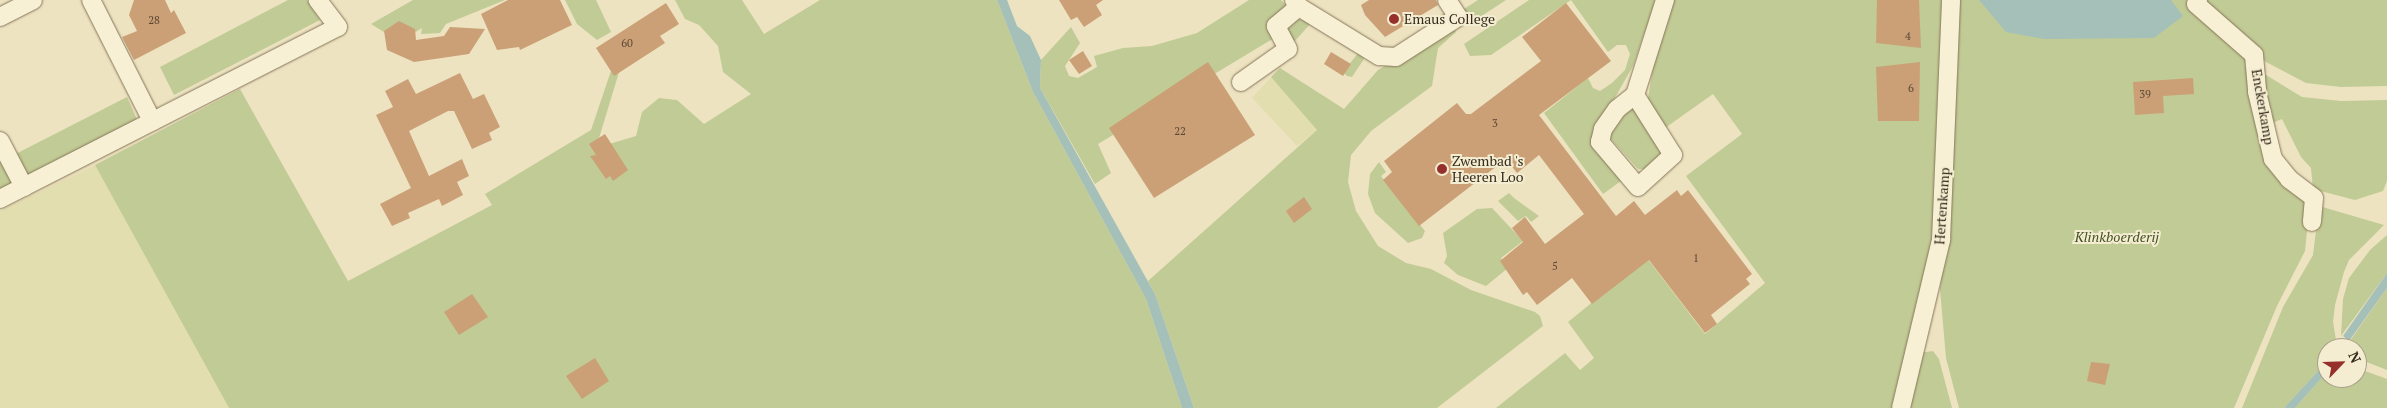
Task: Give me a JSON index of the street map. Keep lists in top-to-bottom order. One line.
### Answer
{"streets":{"street":["Enckerkamp","Hertenkamp"]},"parks":["Klinkboerderij"],"places":["Emaus College","Zwembad 's Heeren Loo"],"house_numbers":["28","4","60","6","39","3","22","1","5"],"north":"top right"}
